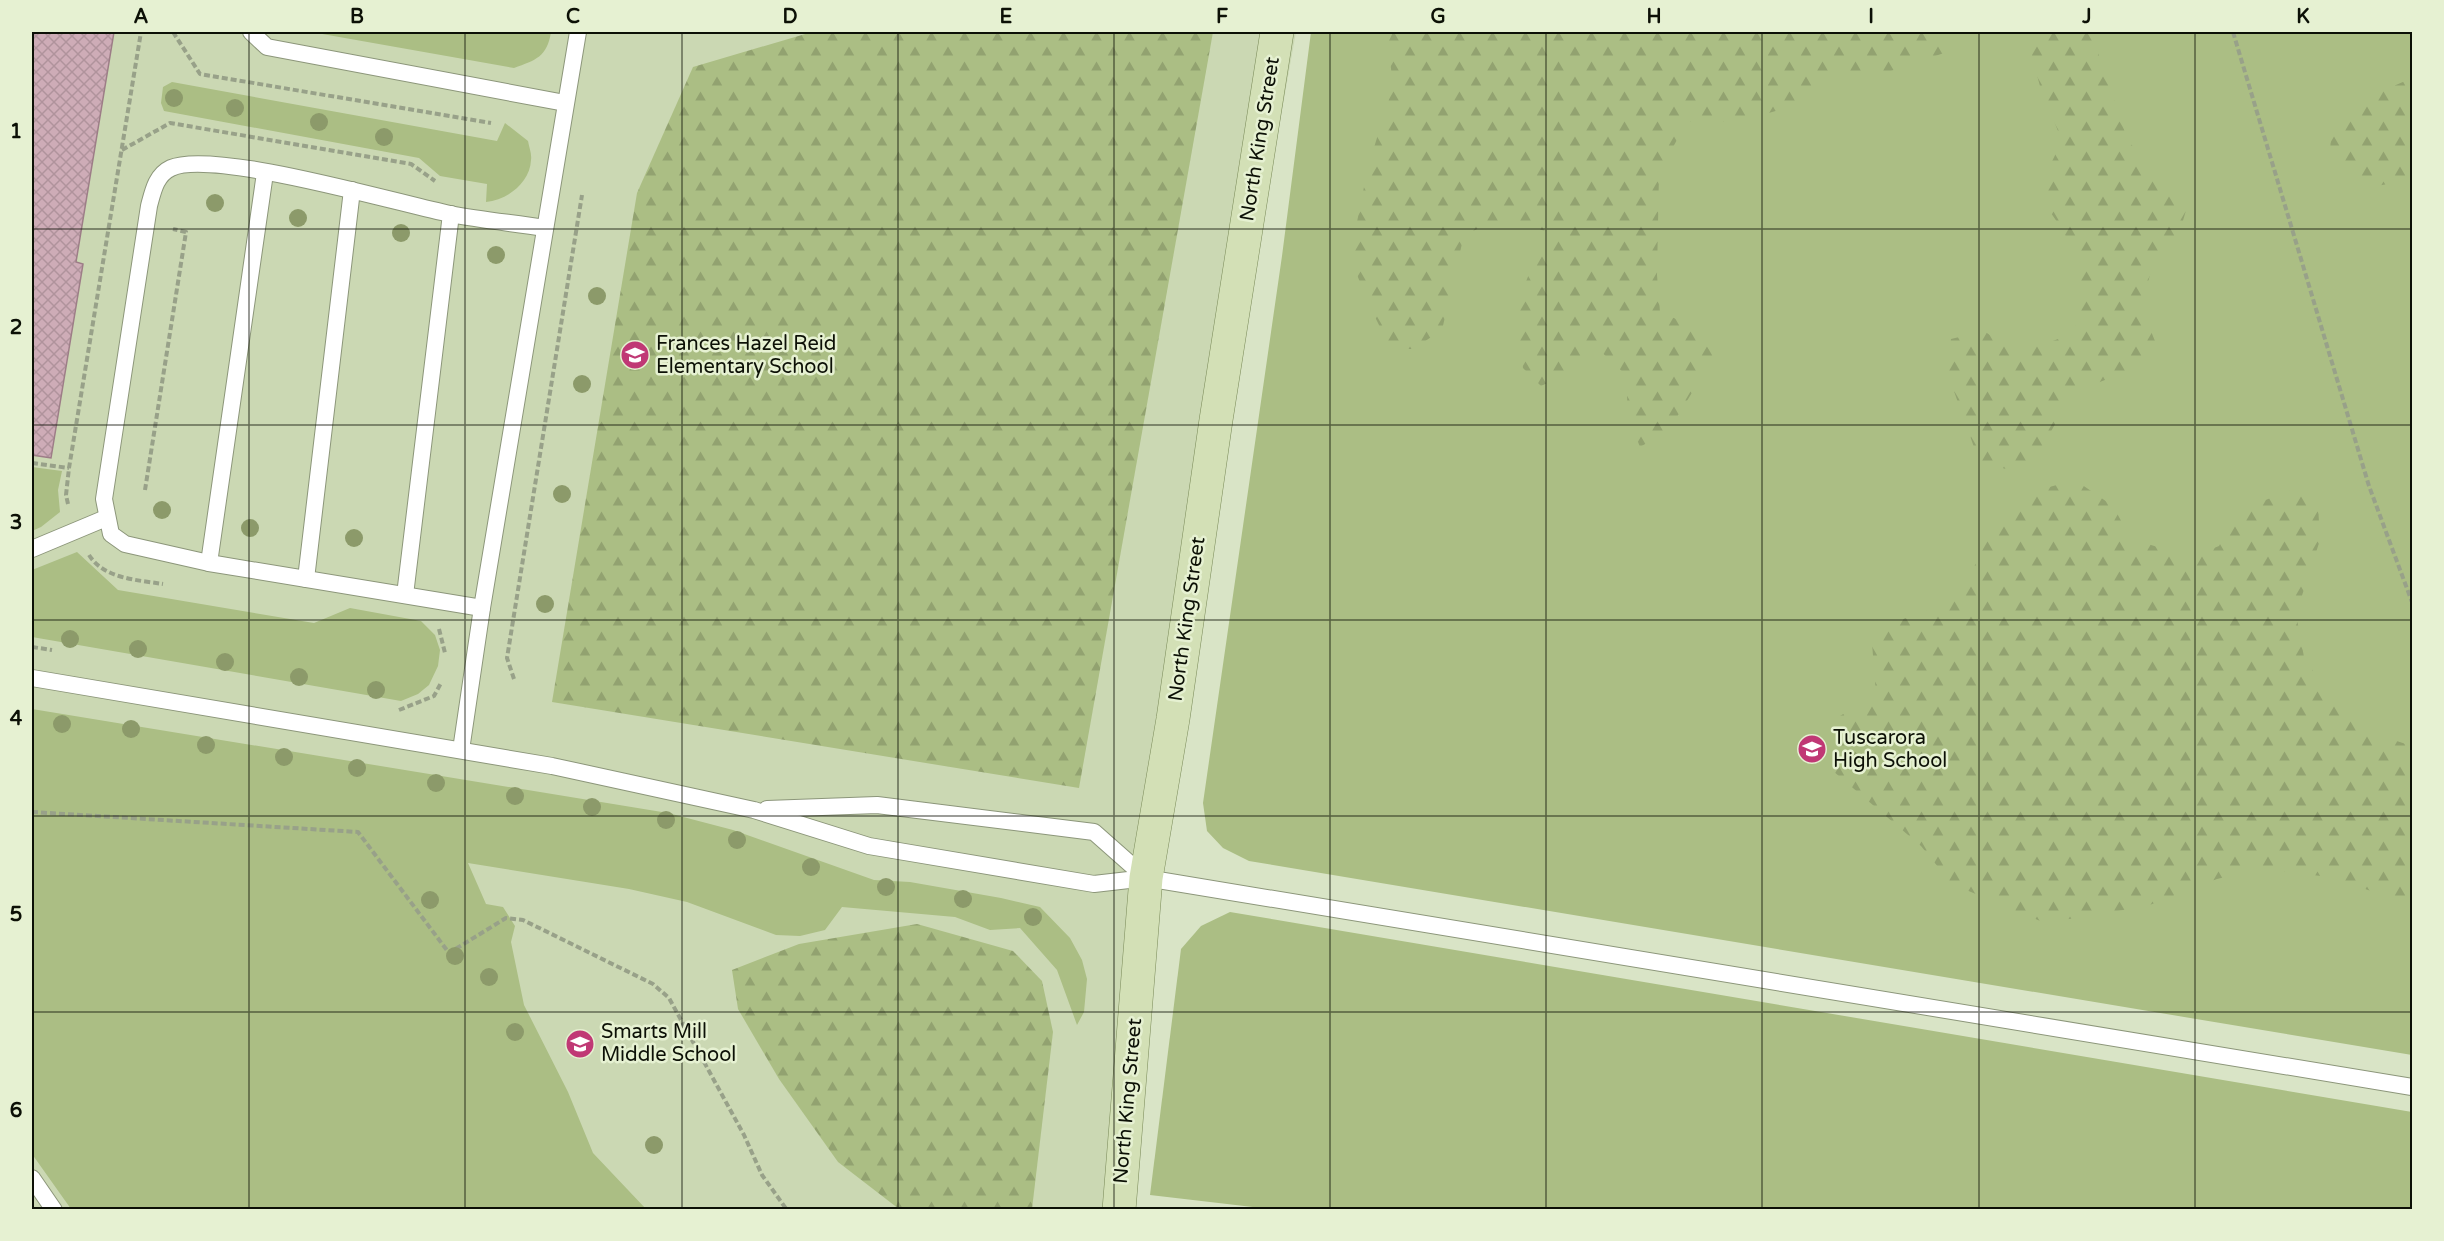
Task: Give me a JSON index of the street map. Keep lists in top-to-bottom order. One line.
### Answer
{"streets":{"main road":["North King Street"]},"places":{"school or university":["Frances Hazel Reid Elementary School","Tuscarora High School","Smarts Mill Middle School"]},"grid":{"columns":["A","B","C","D","E","F","G","H","I","J","K"],"rows":["1","2","3","4","5","6"]}}
